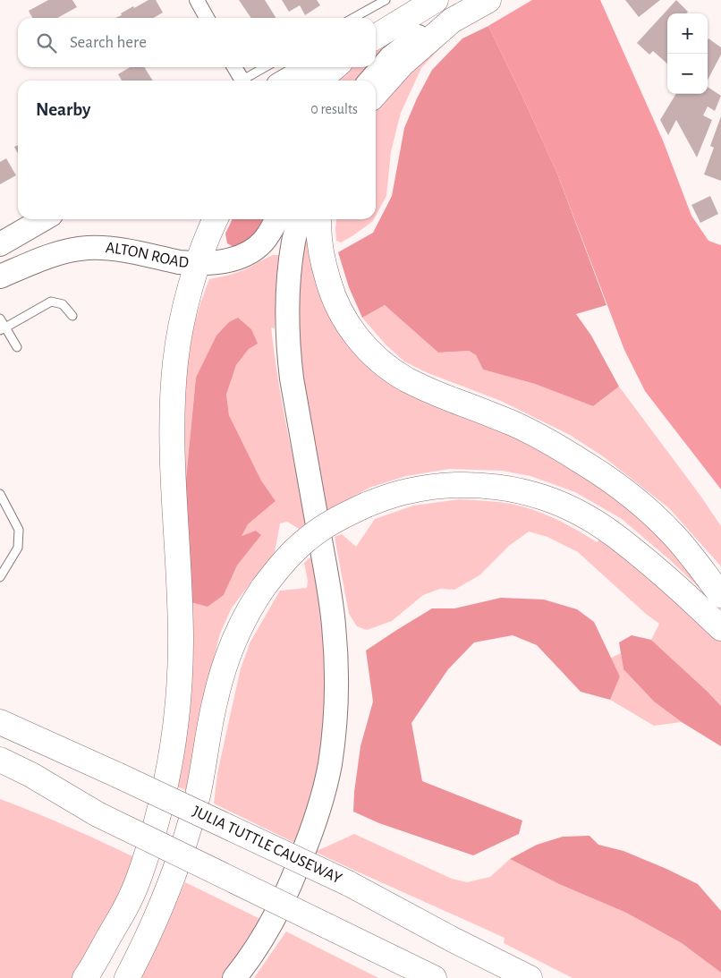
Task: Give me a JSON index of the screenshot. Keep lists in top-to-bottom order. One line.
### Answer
{"streets":{"highway":["JULIA TUTTLE CAUSEWAY"],"main road":["ALTON ROAD"]},"page":{"map_buttons":["+","−"],"search":"Search here","heading":["Nearby","0 results"]}}
